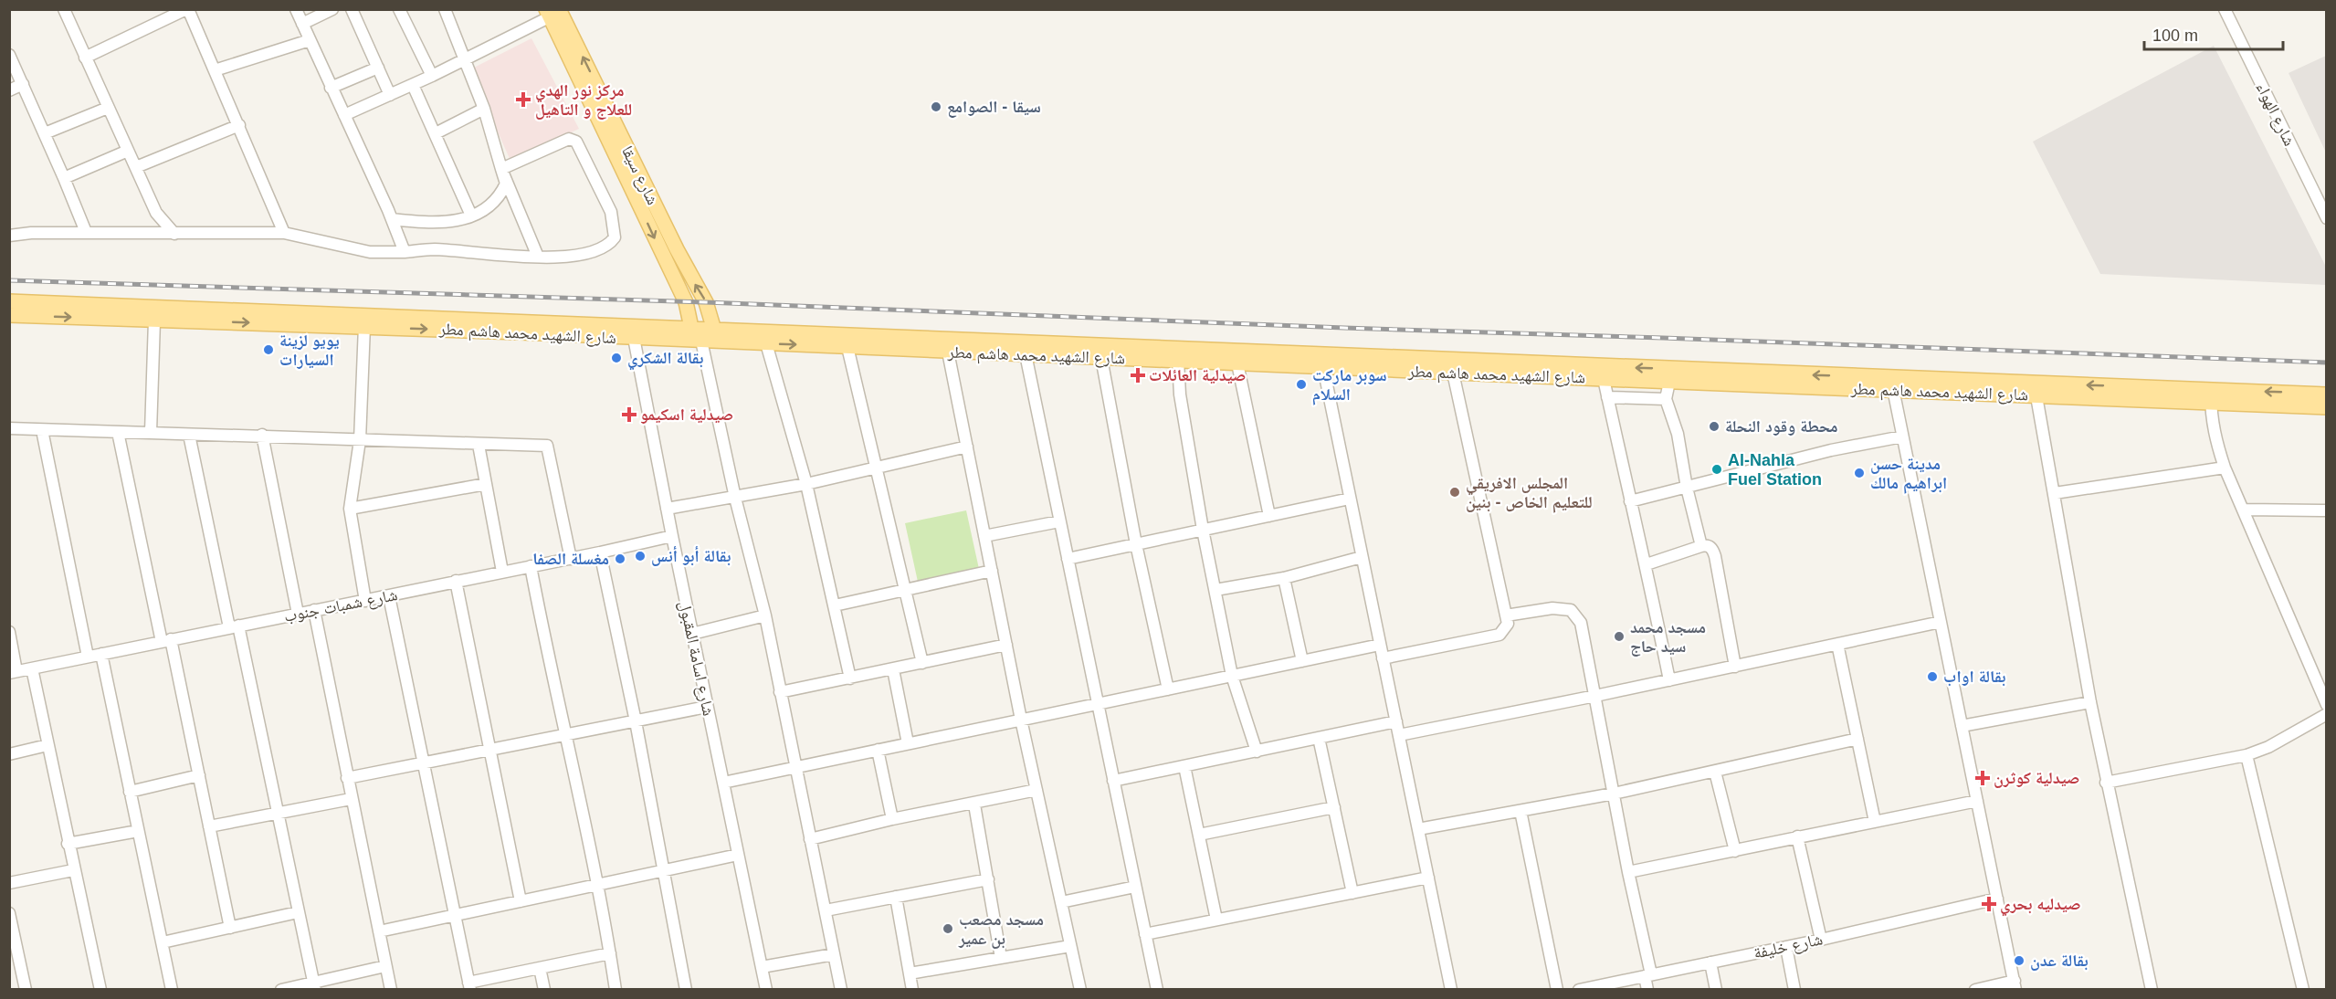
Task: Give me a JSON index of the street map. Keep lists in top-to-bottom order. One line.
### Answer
{"streets":{"main road":["شارع سيقا","شارع الشهيد محمد هاشم مطر"],"street":["شارع الهواء","شارع شمبات جنوب","شارع اسامة المقبول","شارع خليفة"]},"crossings":[["شارع سيقا","شارع الشهيد محمد هاشم مطر"],["شارع الشهيد محمد هاشم مطر","شارع اسامة المقبول"],["شارع شمبات جنوب","شارع اسامة المقبول"]],"places":{"health":["مركز نور الهدي للعلاج و التاهيل","صيدلية العائلات","صيدلية اسكيمو","صيدلية كوثرن","صيدليه بحري"],"other":["سيقا - الصوامع","يويو لزينة السيارات","بقالة الشكري","سوبر ماركت السلام","محطة وقود النحلة","Al-Nahla Fuel Station","مدينة حسن ابراهيم مالك","المجلس الافريقي للتعليم الخاص - بنين","بقالة أبو أنس","مغسلة الصفا","مسجد محمد سيد حاج","بقالة اواب","مسجد مصعب بن عمير","بقالة عدن"]},"scale_bar":"100 m"}
